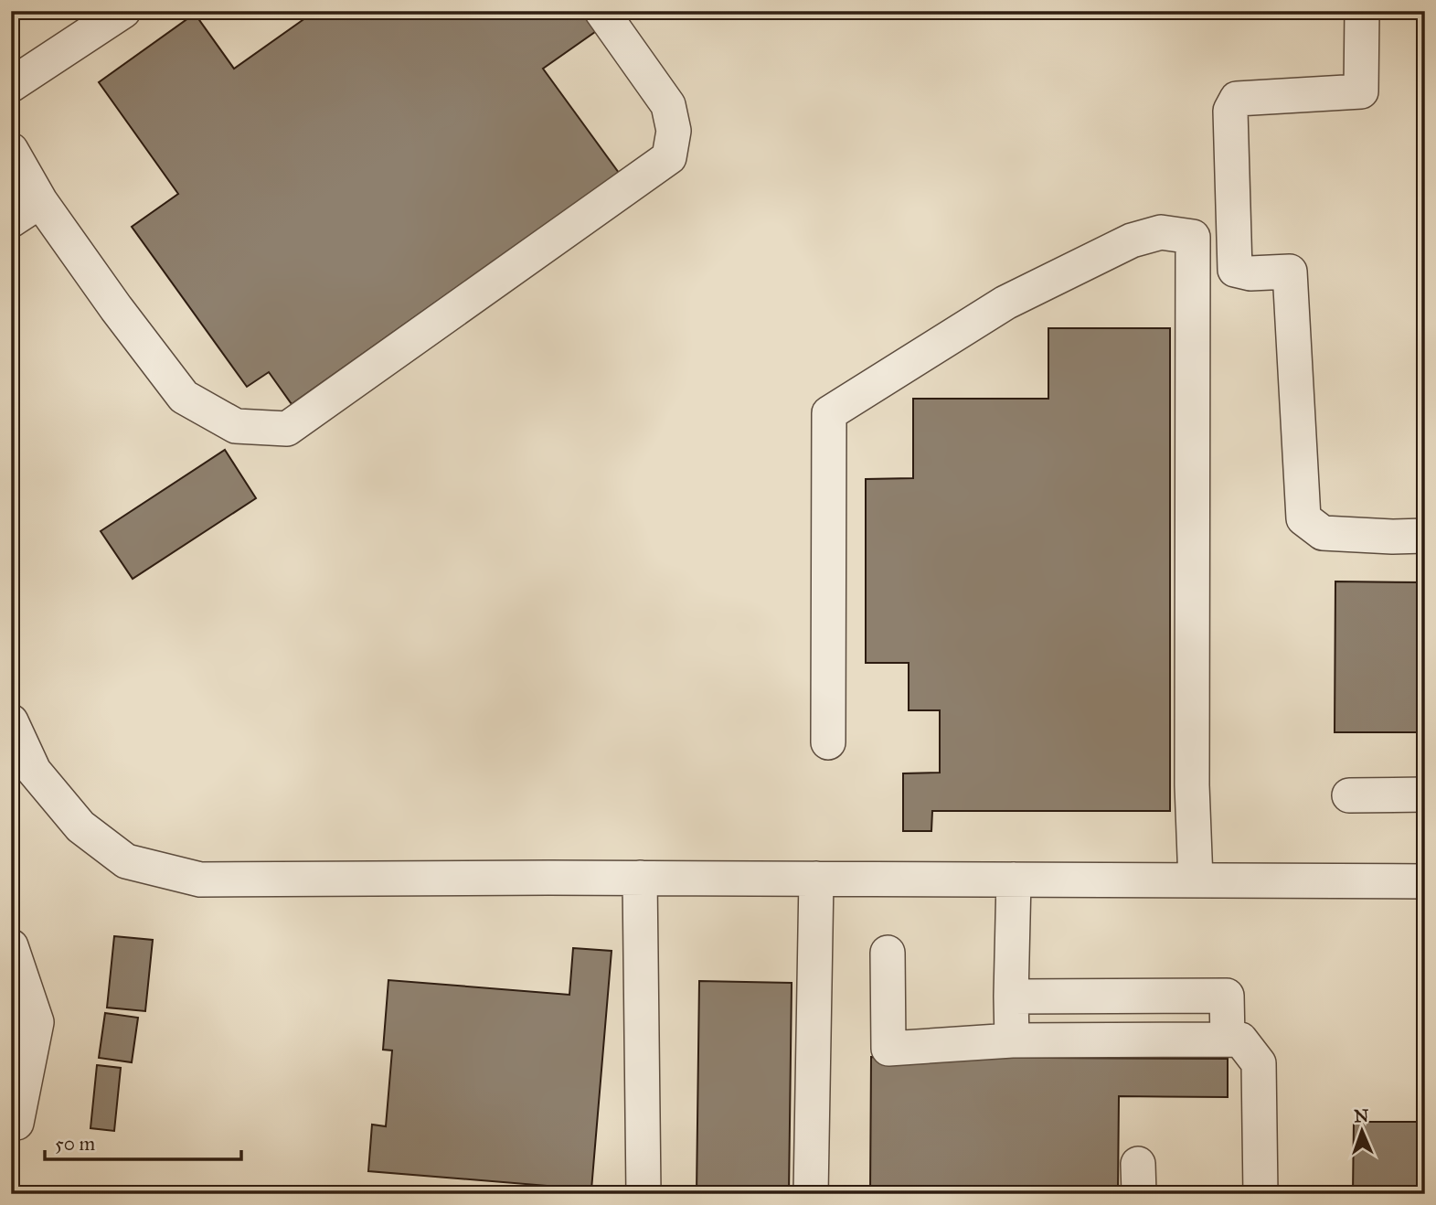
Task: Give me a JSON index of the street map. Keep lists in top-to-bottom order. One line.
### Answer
{"scale_bar":"50 m","north":"top"}
